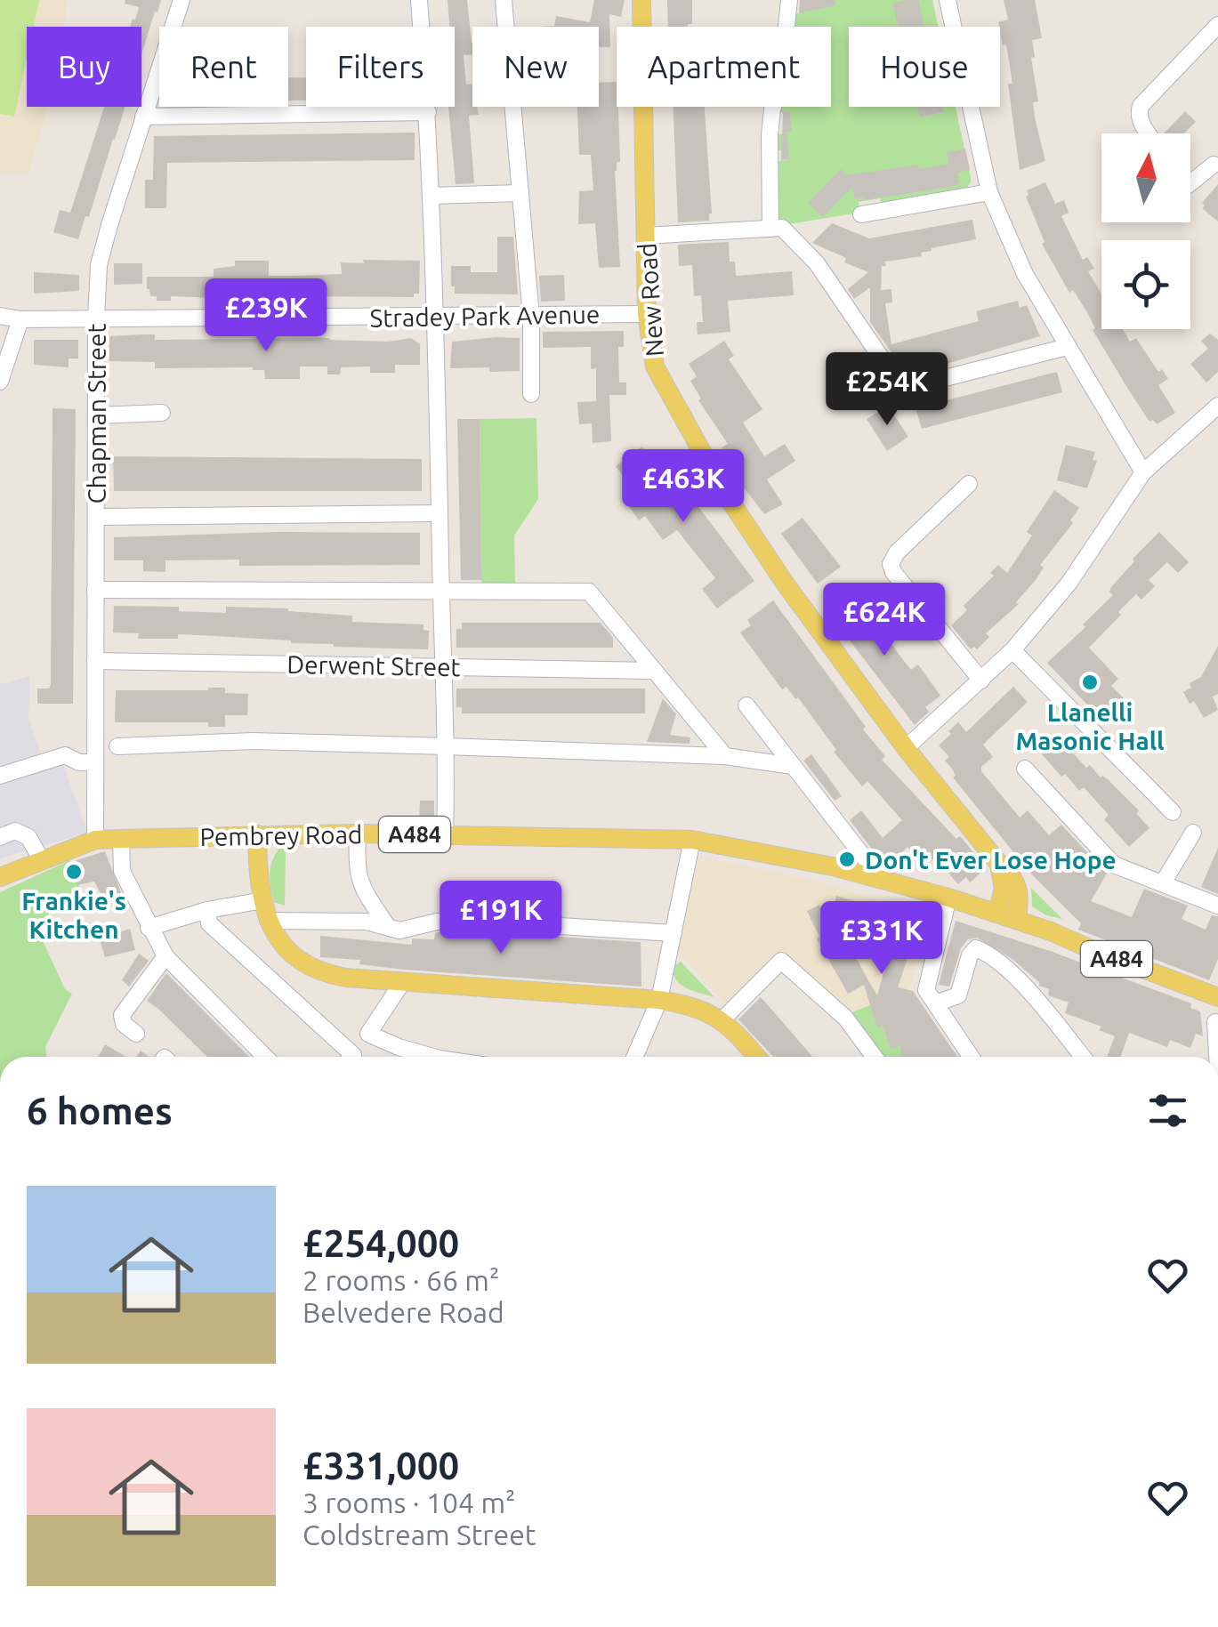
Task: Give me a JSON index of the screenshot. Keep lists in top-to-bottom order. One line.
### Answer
{"streets":{"main road":["New Road","A484","Pembrey Road"],"street":["Stradey Park Avenue","Chapman Street","Derwent Street"]},"crossings":[["New Road","Stradey Park Avenue"],["New Road","A484"],["Stradey Park Avenue","Chapman Street"],["Chapman Street","Derwent Street"],["Chapman Street","Pembrey Road"],["A484","Pembrey Road"]],"places":["Llanelli Masonic Hall","Don't Ever Lose Hope","Frankie's Kitchen"],"north":"top","page":{"chip":["Buy","Rent","Filters","New","Apartment","House"],"price":["£239K","£254K","£463K","£624K","£191K","£331K"],"heading":"6 homes","list":[{"name":"£254,000","note":"2 rooms · 66 m² · Belvedere Road"},{"name":"£331,000","note":"3 rooms · 104 m² · Coldstream Street"}]}}
